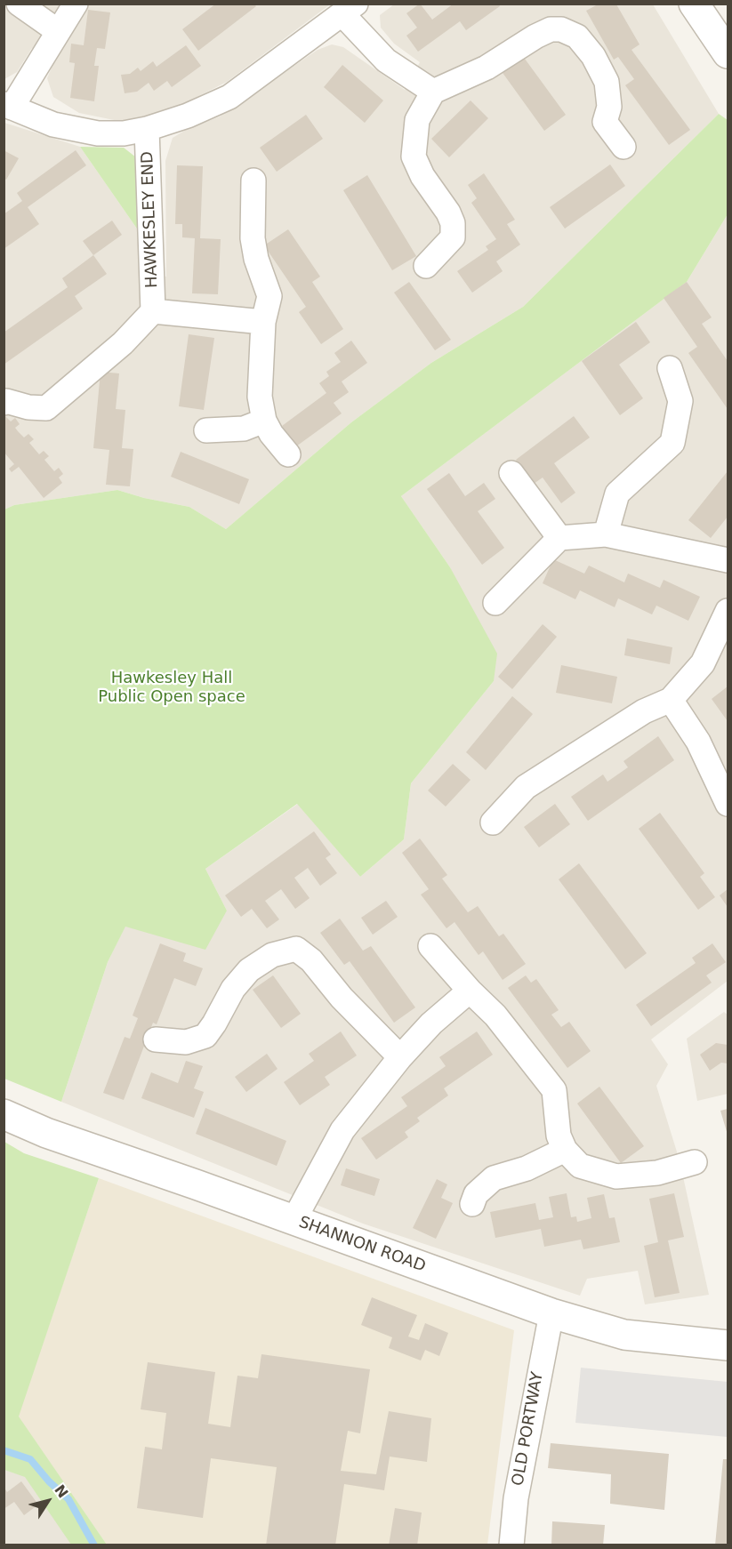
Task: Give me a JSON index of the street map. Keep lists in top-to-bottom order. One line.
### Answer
{"streets":{"street":["HAWKESLEY END","SHANNON ROAD","OLD PORTWAY"]},"crossings":[["SHANNON ROAD","OLD PORTWAY"]],"parks":["Hawkesley Hall Public Open space"],"north":"top right"}
